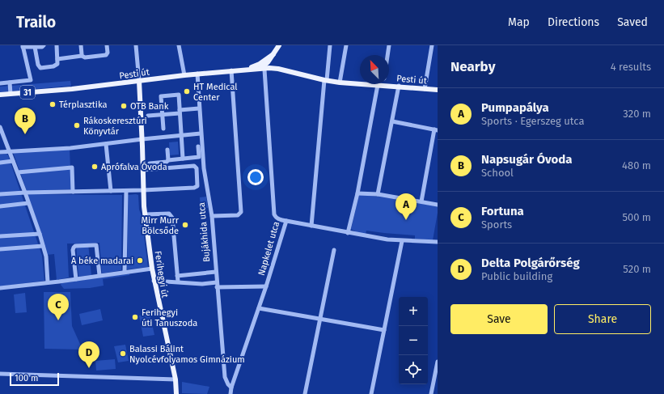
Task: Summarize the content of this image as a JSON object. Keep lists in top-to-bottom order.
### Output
{
  "streets": {
    "main road": ["Pesti út", "31", "Ferihegyi út"],
    "street": ["Bujákhida utca", "Napkelet utca"]
  },
  "crossings": [
    ["Pesti út", "Bujákhida utca"],
    ["Pesti út", "Napkelet utca"],
    ["Pesti út", "Ferihegyi út"],
    ["Bujákhida utca", "Napkelet utca"],
    ["Bujákhida utca", "Ferihegyi út"]
  ],
  "places": [
    "HT Medical Center",
    "Térplasztika",
    "OTB Bank",
    "Rákoskeresztúri Könyvtár",
    "Aprófalva Óvoda",
    "Mirr Murr Bölcsőde",
    "A béke madarai",
    "Ferihegyi úti Tanuszoda",
    "Balassi Bálint Nyolcévfolyamos Gimnázium"
  ],
  "scale_bar": "100 m",
  "north": "top left",
  "page": {
    "header": "Trailo",
    "nav": ["Map", "Directions", "Saved"],
    "heading": ["Nearby", "4 results"],
    "list": [
      {
        "mark": "A",
        "name": "Pumpapálya",
        "note": "Sports · Egerszeg utca",
        "value": "320 m"
      },
      {
        "mark": "B",
        "name": "Napsugár Óvoda",
        "note": "School",
        "value": "480 m"
      },
      {
        "mark": "C",
        "name": "Fortuna",
        "note": "Sports",
        "value": "500 m"
      },
      {
        "mark": "D",
        "name": "Delta Polgárőrség",
        "note": "Public building",
        "value": "520 m"
      }
    ],
    "pins": [
      "B",
      "A",
      "C",
      "D"
    ],
    "buttons": ["Save", "Share"],
    "map_buttons": ["+", "−"],
    "scale": "100 m"
  }
}
